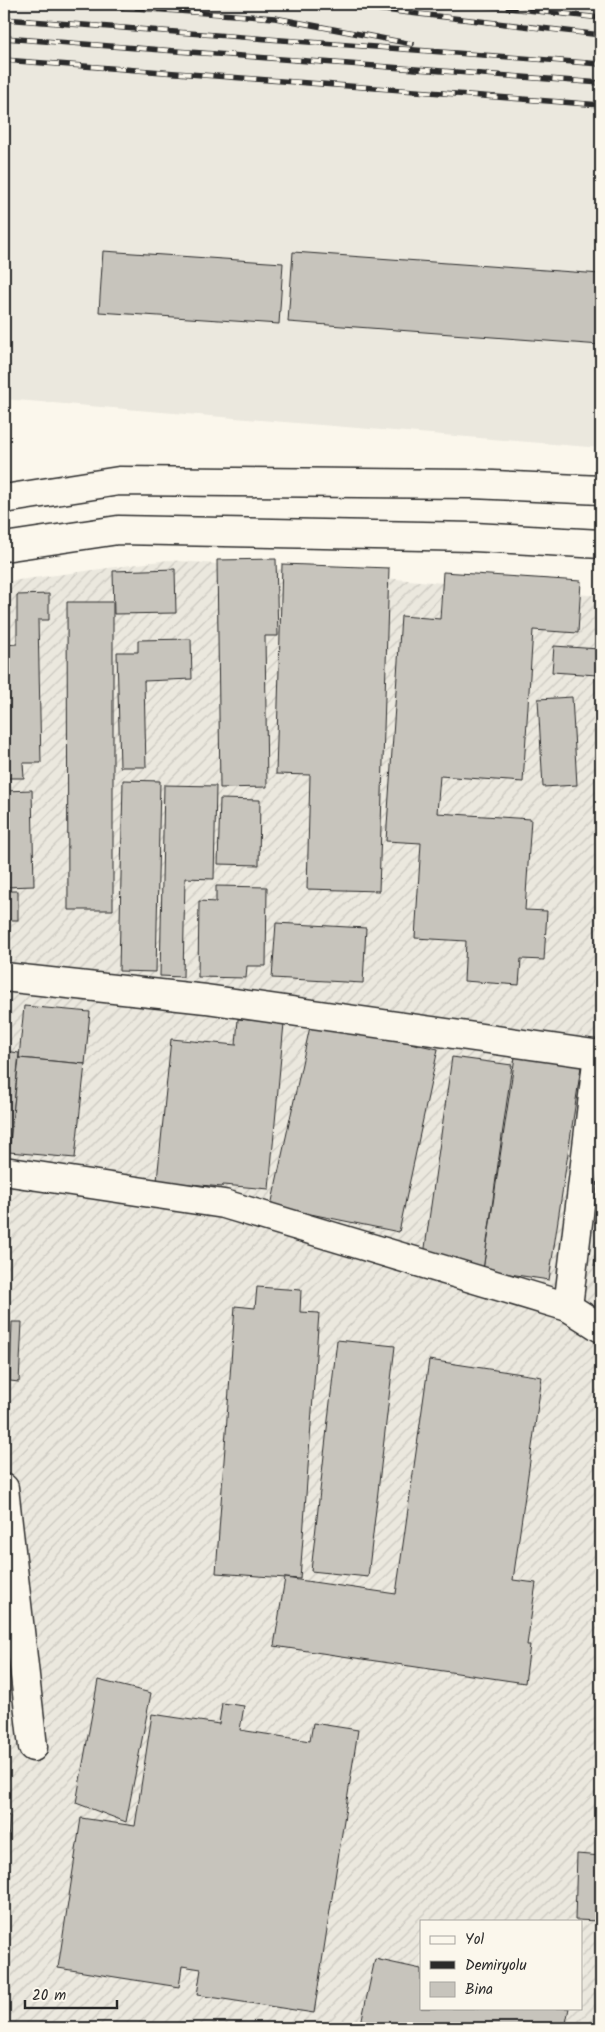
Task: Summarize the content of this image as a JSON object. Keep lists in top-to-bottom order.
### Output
{
  "legend": ["Yol", "Demiryolu", "Bina"],
  "scale_bar": "20 m"
}
